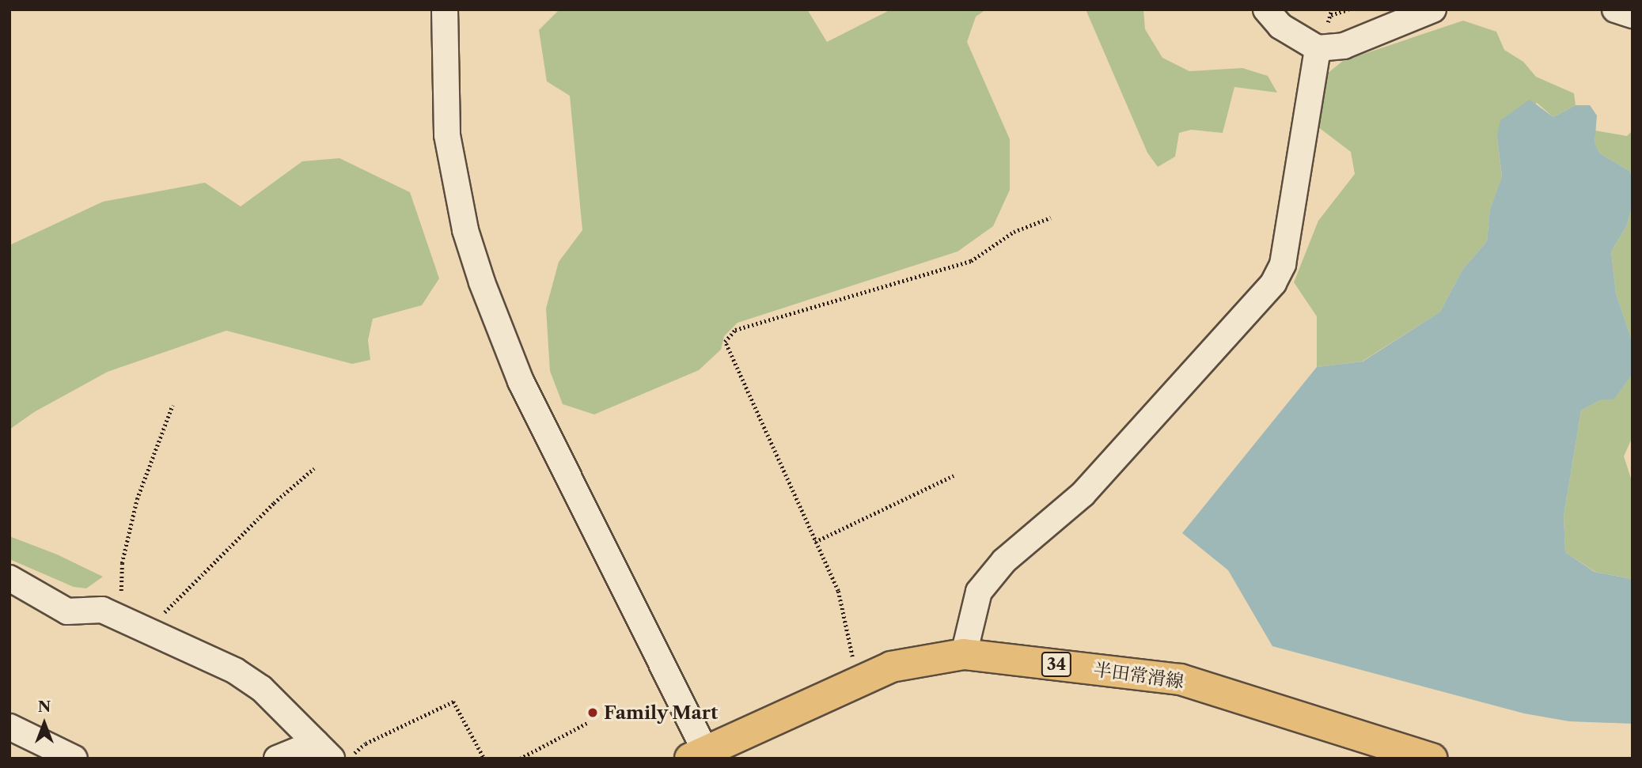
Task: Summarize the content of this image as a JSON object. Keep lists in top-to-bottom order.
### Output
{
  "streets": {
    "main road": ["34", "半田常滑線"]
  },
  "places": ["Family Mart"],
  "north": "top"
}
